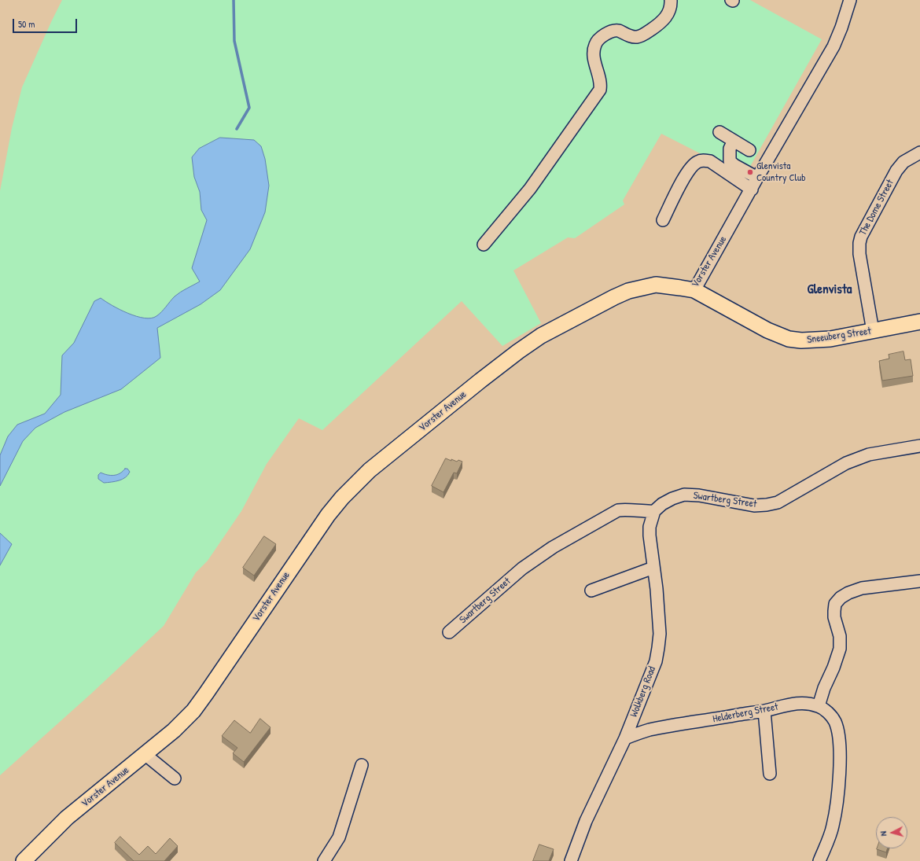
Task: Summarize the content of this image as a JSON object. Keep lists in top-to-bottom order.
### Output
{
  "streets": {
    "main road": ["Vorster Avenue", "Sneeuberg Street"],
    "street": [
      "The Dome Street",
      "Swartberg Street",
      "Wolkberg Road",
      "Helderberg Street"
    ]
  },
  "crossings": [
    ["The Dome Street", "Sneeuberg Street"],
    ["Vorster Avenue", "Sneeuberg Street"],
    ["Swartberg Street", "Wolkberg Road"],
    ["Wolkberg Road", "Helderberg Street"]
  ],
  "districts": ["Glenvista"],
  "places": ["Glenvista Country Club"],
  "scale_bar": "50 m",
  "north": "left"
}
